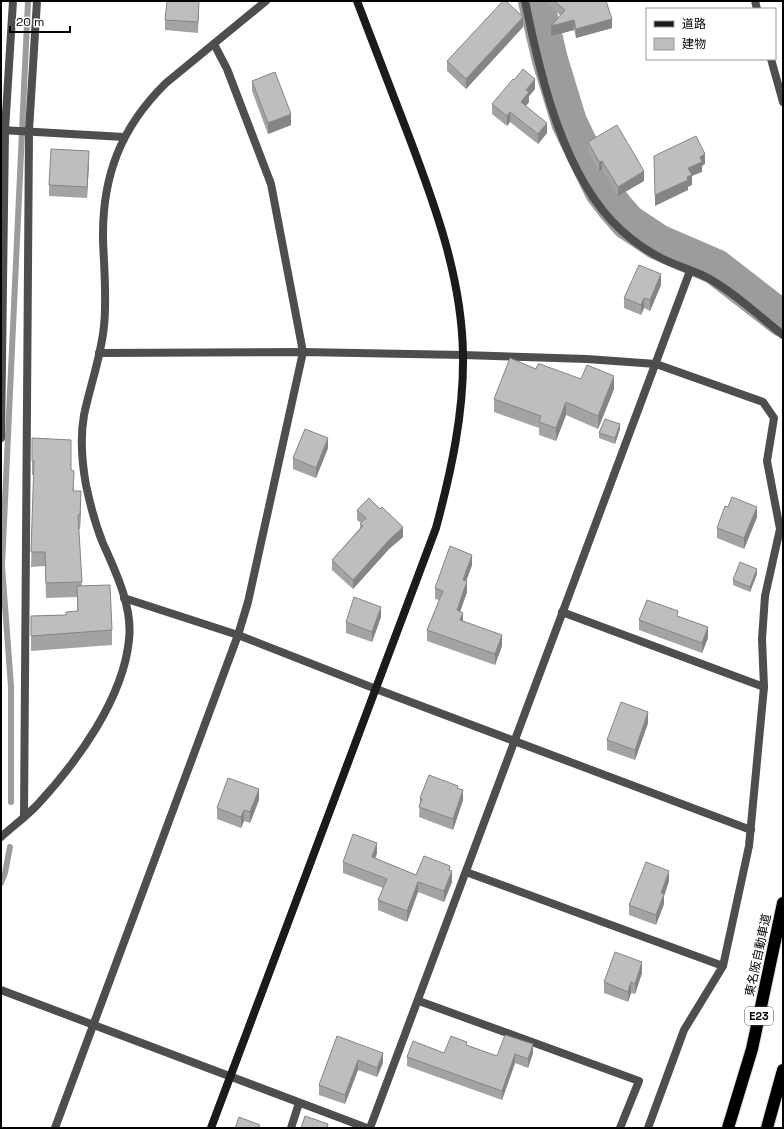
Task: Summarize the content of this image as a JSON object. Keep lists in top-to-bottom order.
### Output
{
  "streets": {
    "highway": ["東名阪自動車道", "E23"]
  },
  "legend": ["道路", "建物"],
  "scale_bar": "20 m"
}
